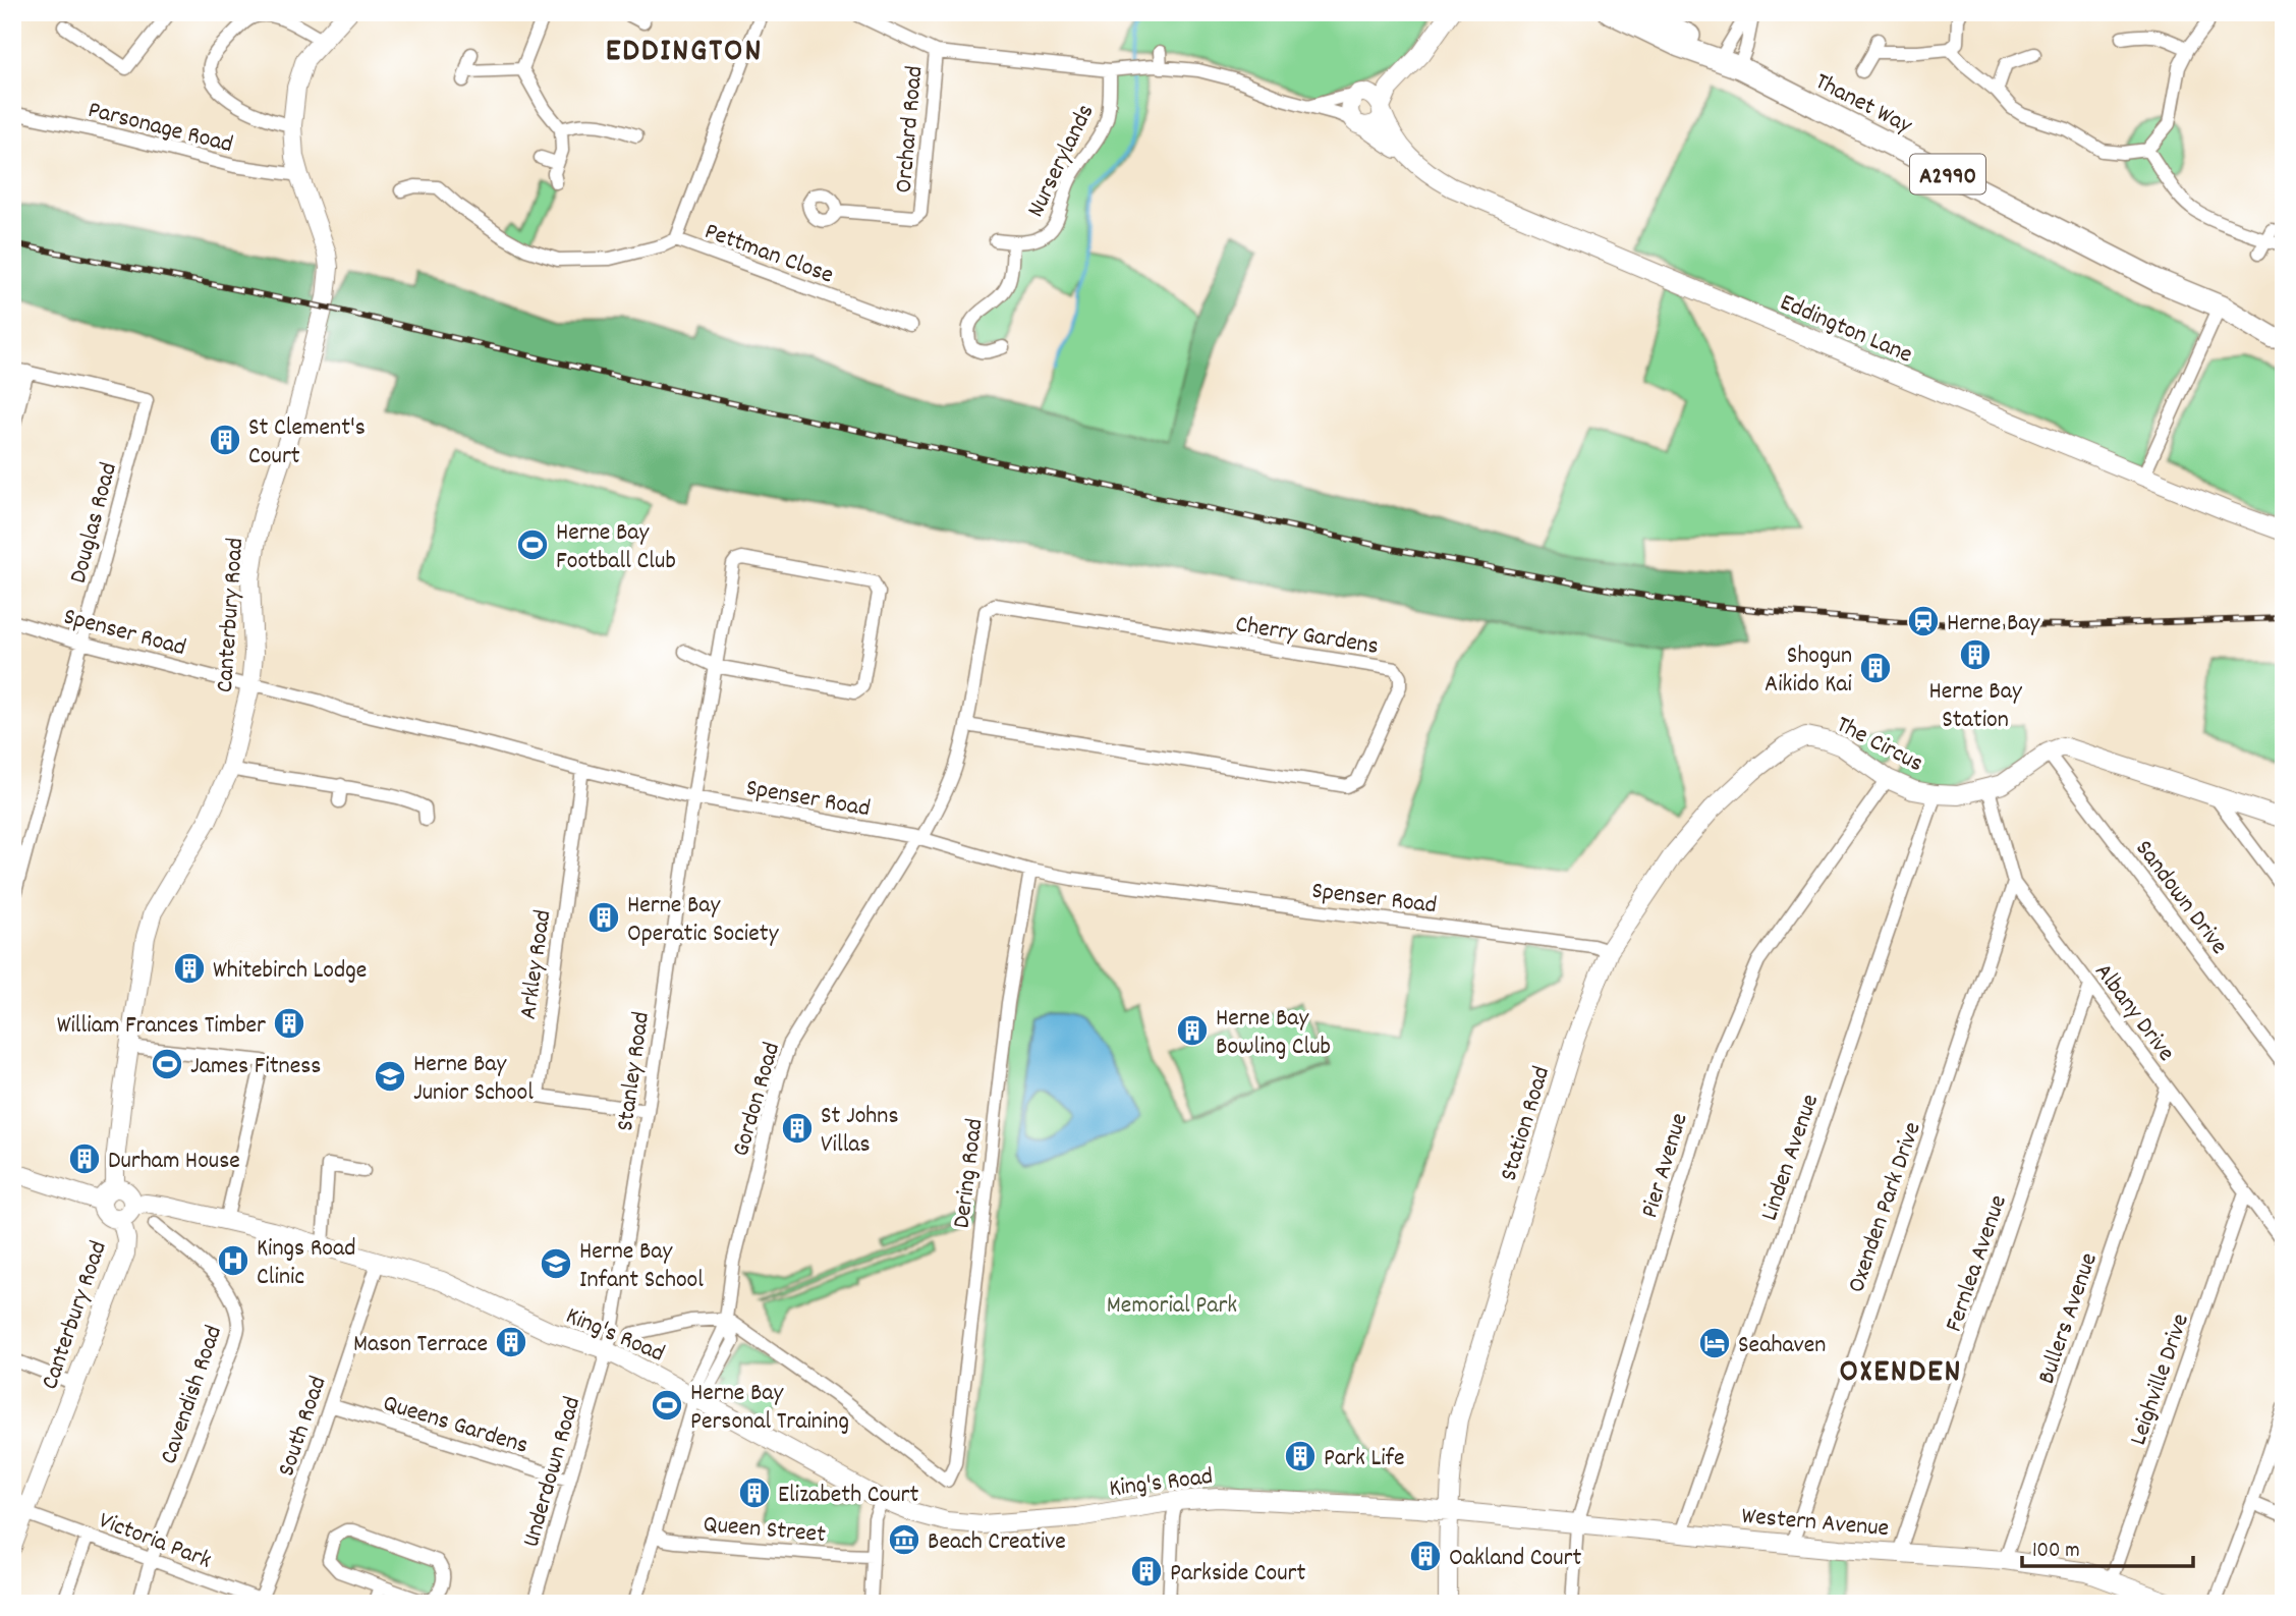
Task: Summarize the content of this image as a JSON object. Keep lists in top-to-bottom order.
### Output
{
  "streets": {
    "main road": ["Thanet Way", "A2990"],
    "street": [
      "Parsonage Road",
      "Orchard Road",
      "Nurserylands",
      "Pettman Close",
      "Eddington Lane",
      "Douglas Road",
      "Canterbury Road",
      "Spenser Road",
      "Cherry Gardens",
      "The Circus",
      "Sandown Drive",
      "Arkley Road",
      "Albany Drive",
      "Stanley Road",
      "Gordon Road",
      "Station Road",
      "Linden Avenue",
      "Pier Avenue",
      "Dering Road",
      "Oxenden Park Drive",
      "Fernlea Avenue",
      "Bullers Avenue",
      "King's Road",
      "Leighville Drive",
      "Cavendish Road",
      "Queens Gardens",
      "South Road",
      "Underdown Road",
      "Western Avenue",
      "Queen Street",
      "Victoria Park"
    ]
  },
  "crossings": [
    ["Parsonage Road", "Canterbury Road"],
    ["Orchard Road", "Eddington Lane"],
    ["Nurserylands", "Eddington Lane"],
    ["Douglas Road", "Spenser Road"],
    ["Canterbury Road", "Spenser Road"],
    ["Canterbury Road", "King's Road"],
    ["Canterbury Road", "Victoria Park"],
    ["Spenser Road", "Cherry Gardens"],
    ["Spenser Road", "Arkley Road"],
    ["Spenser Road", "Stanley Road"],
    ["Spenser Road", "Gordon Road"],
    ["Spenser Road", "Station Road"],
    ["Spenser Road", "Dering Road"],
    ["Cherry Gardens", "Gordon Road"],
    ["The Circus", "Sandown Drive"],
    ["The Circus", "Albany Drive"],
    ["The Circus", "Station Road"],
    ["The Circus", "Linden Avenue"],
    ["The Circus", "Pier Avenue"],
    ["Arkley Road", "Stanley Road"],
    ["Albany Drive", "Oxenden Park Drive"],
    ["Albany Drive", "Fernlea Avenue"],
    ["Albany Drive", "Bullers Avenue"],
    ["Albany Drive", "Leighville Drive"],
    ["Stanley Road", "King's Road"],
    ["Stanley Road", "Underdown Road"],
    ["Gordon Road", "Dering Road"],
    ["Gordon Road", "King's Road"],
    ["Station Road", "King's Road"],
    ["Station Road", "Western Avenue"],
    ["Linden Avenue", "Western Avenue"],
    ["Pier Avenue", "Western Avenue"],
    ["Oxenden Park Drive", "Western Avenue"],
    ["Fernlea Avenue", "Western Avenue"],
    ["Bullers Avenue", "Western Avenue"],
    ["King's Road", "South Road"],
    ["King's Road", "Underdown Road"],
    ["King's Road", "Western Avenue"],
    ["Leighville Drive", "Western Avenue"],
    ["Cavendish Road", "Victoria Park"],
    ["Queens Gardens", "South Road"],
    ["Queens Gardens", "Underdown Road"],
    ["South Road", "Victoria Park"]
  ],
  "districts": ["EDDINGTON", "OXENDEN"],
  "parks": ["Memorial Park"],
  "places": {
    "building": [
      "St Clement's Court",
      "Herne Bay Station",
      "Shogun Aikido Kai",
      "Herne Bay Operatic Society",
      "Whitebirch Lodge",
      "William Frances Timber",
      "Herne Bay Bowling Club",
      "St Johns Villas",
      "Durham House",
      "Mason Terrace",
      "Park Life",
      "Elizabeth Court",
      "Oakland Court",
      "Parkside Court"
    ],
    "sports": ["Herne Bay Football Club", "James Fitness", "Herne Bay Personal Training"],
    "station": ["Herne Bay"],
    "school or university": ["Herne Bay Junior School", "Herne Bay Infant School"],
    "hospital": ["Kings Road Clinic"],
    "hotel": ["Seahaven"],
    "museum": ["Beach Creative"]
  },
  "scale_bar": "100 m"
}
